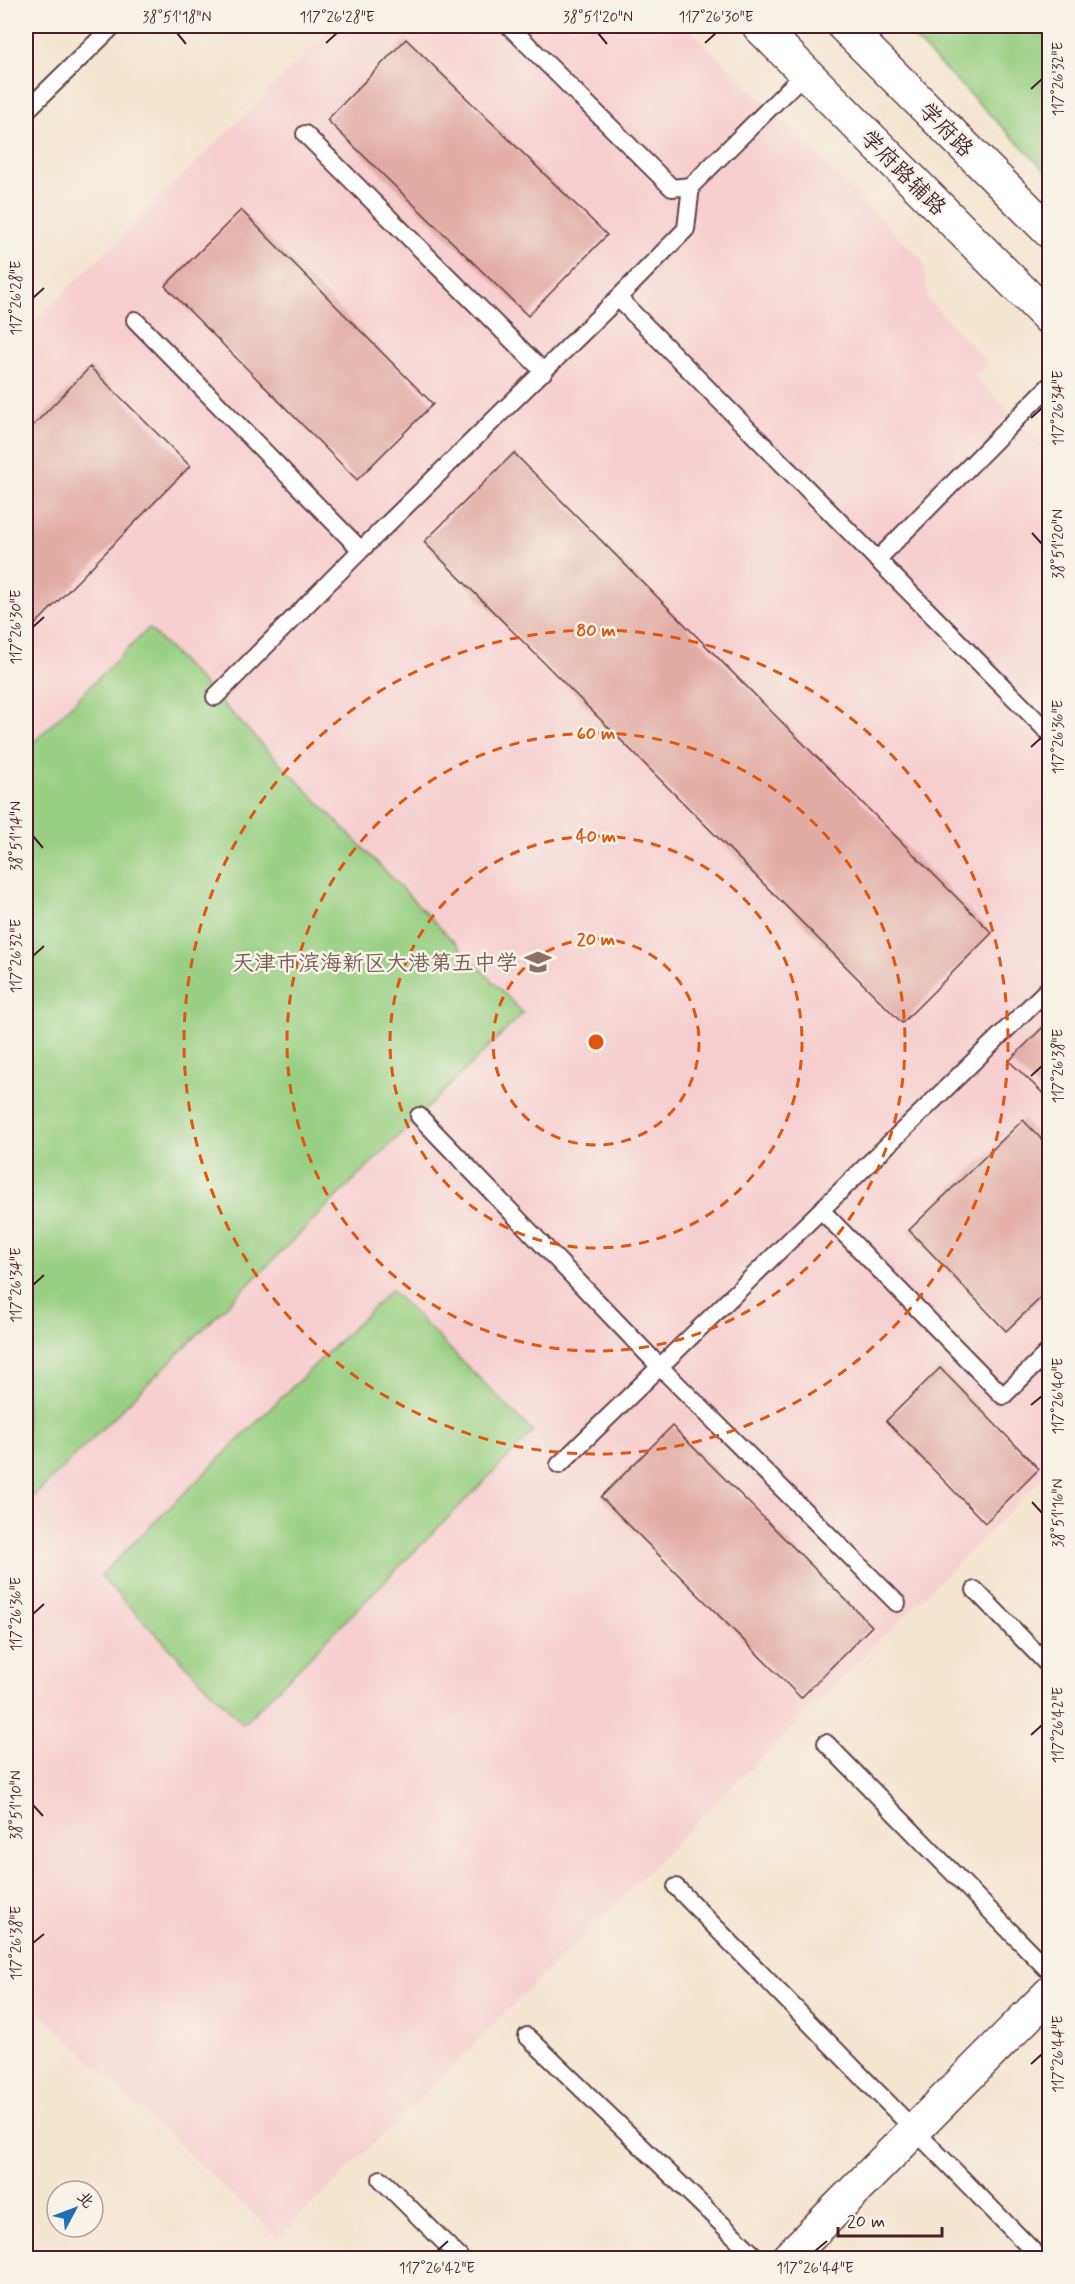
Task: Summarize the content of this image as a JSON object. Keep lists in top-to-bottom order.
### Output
{
  "streets": {
    "main road": ["学府路", "学府路辅路"]
  },
  "places": {
    "school or university": ["天津市滨海新区大港第五中学"]
  },
  "scale_bar": "20 m",
  "north": "top right",
  "coordinates": [
    "38°51'18\"N",
    "117°26'28\"E",
    "38°51'20\"N",
    "117°26'30\"E",
    "117°26'32\"E",
    "117°26'34\"E",
    "117°26'36\"E",
    "38°51'14\"N",
    "117°26'38\"E",
    "117°26'40\"E",
    "38°51'16\"N",
    "117°26'42\"E",
    "38°51'10\"N",
    "117°26'44\"E"
  ],
  "rings": [
    "80 m",
    "60 m",
    "40 m",
    "20 m"
  ]
}
